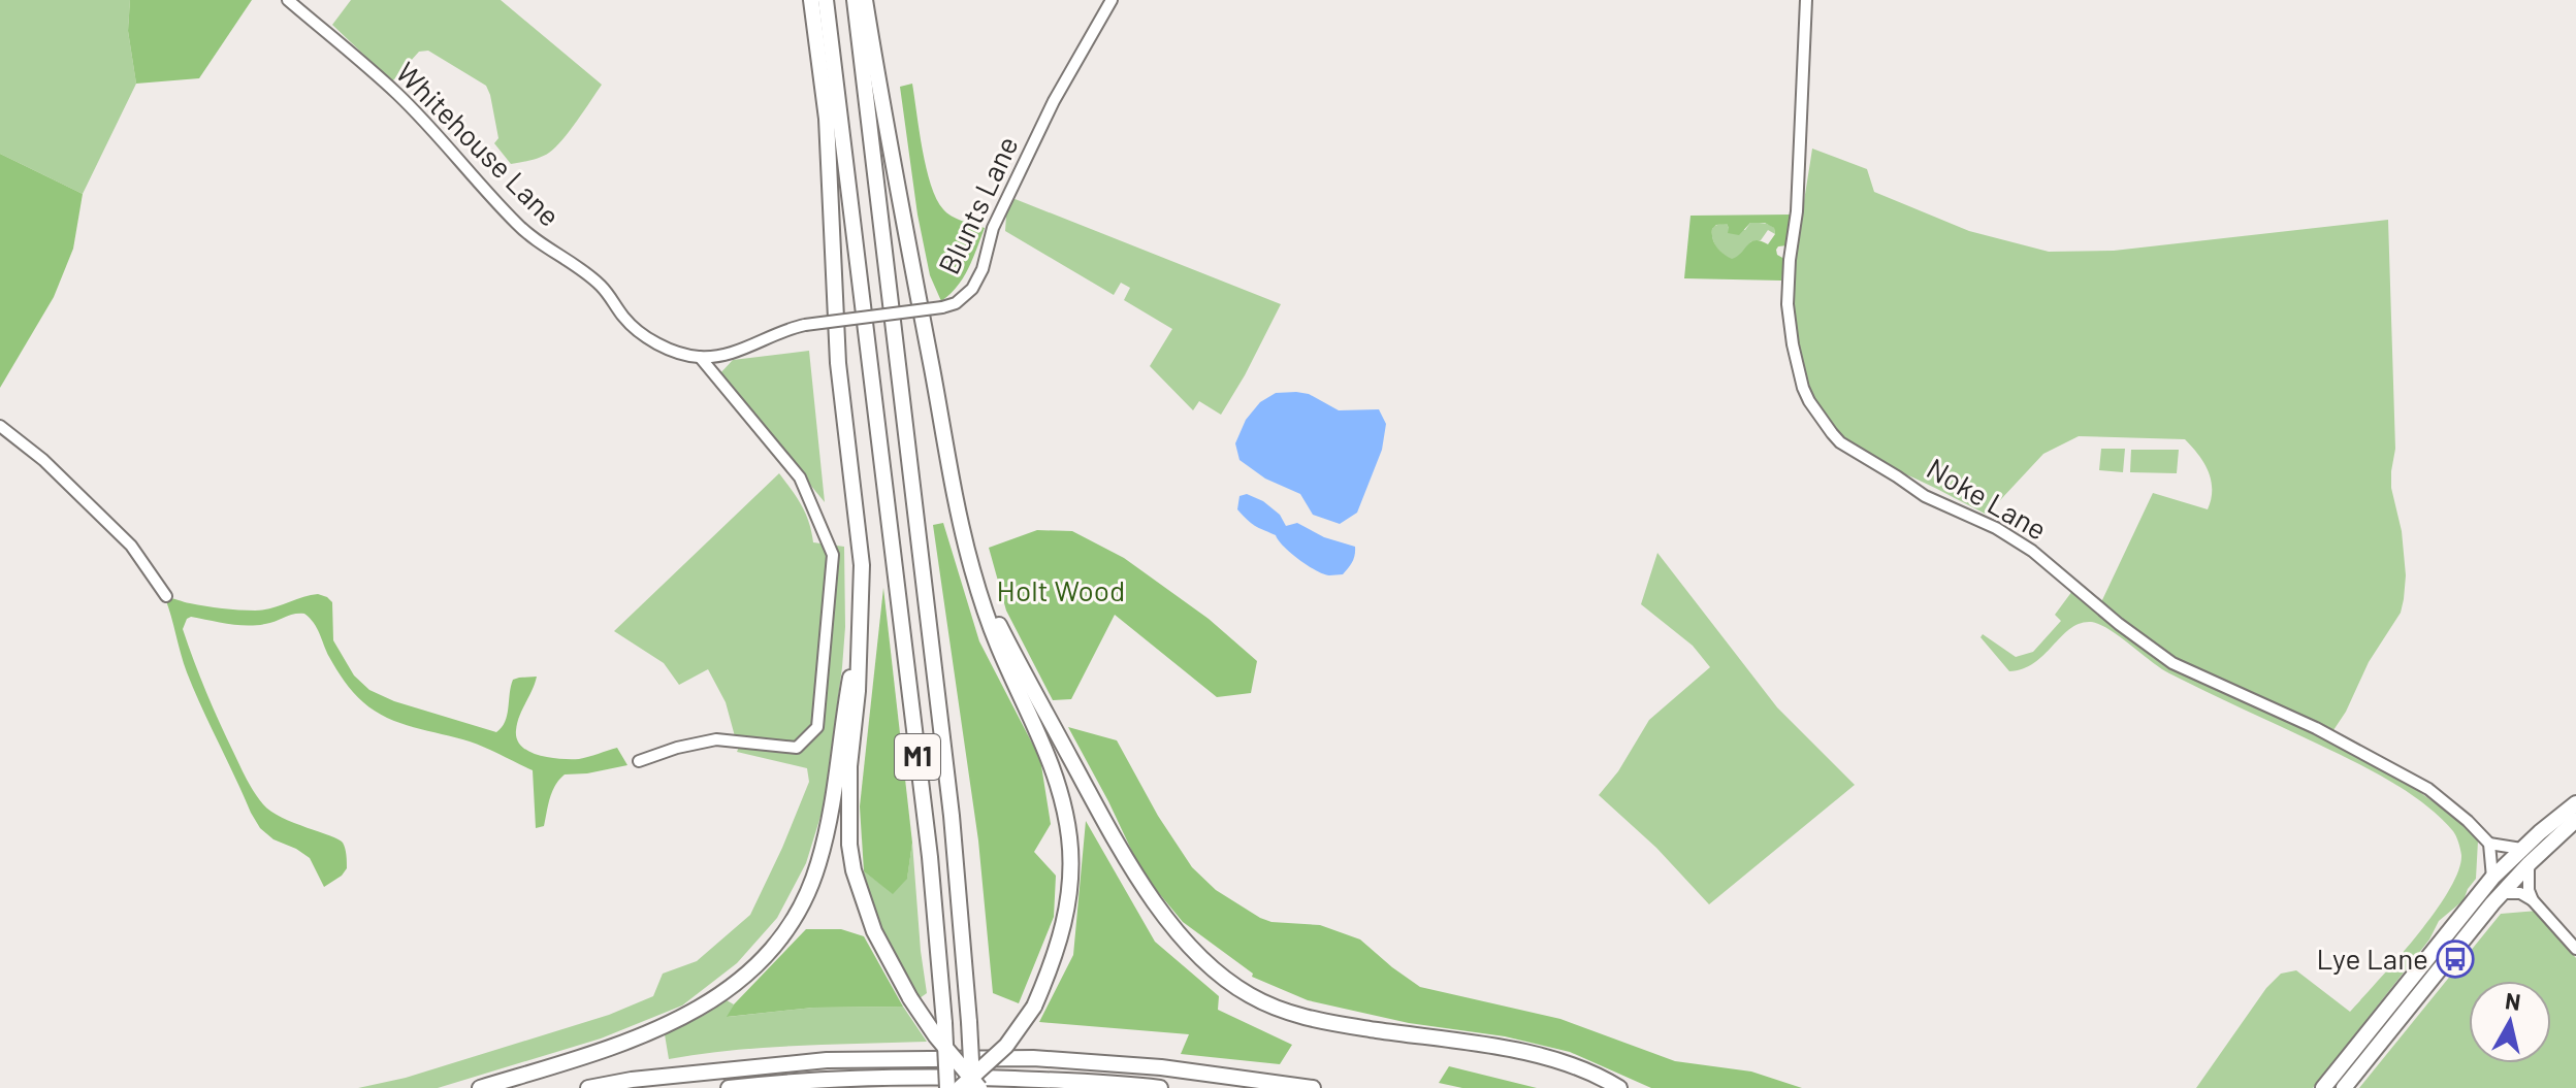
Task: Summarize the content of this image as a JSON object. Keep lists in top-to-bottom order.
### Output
{
  "streets": {
    "highway": ["M1"],
    "street": ["Whitehouse Lane", "Blunts Lane", "Noke Lane"]
  },
  "crossings": [
    ["Whitehouse Lane", "Blunts Lane"]
  ],
  "parks": ["Holt Wood"],
  "places": {
    "bus stop": ["Lye Lane"]
  },
  "north": "top"
}
